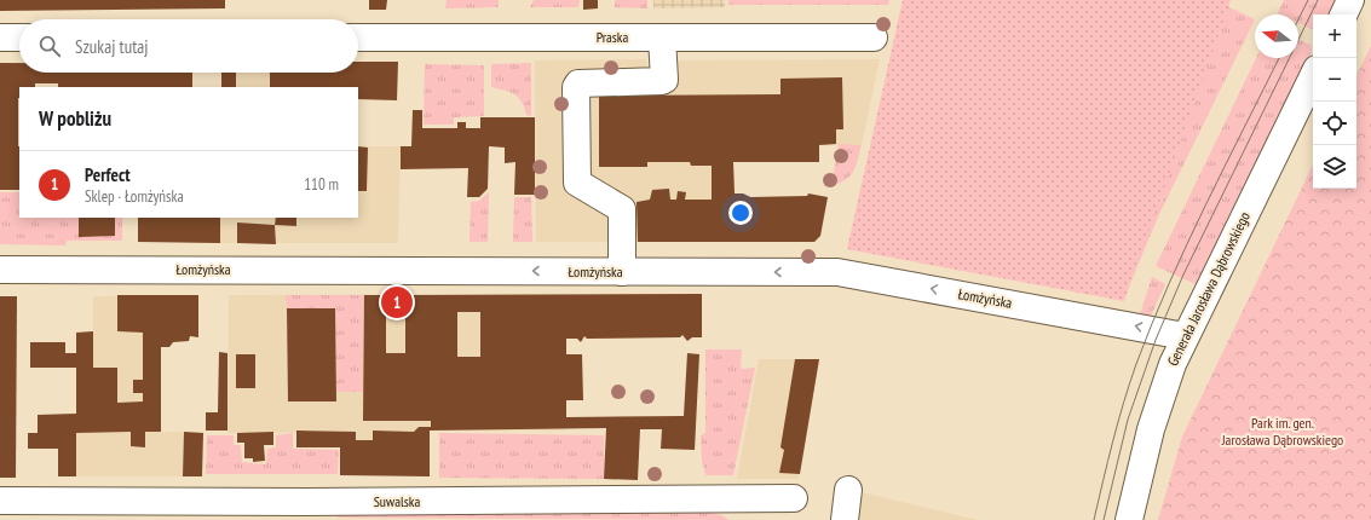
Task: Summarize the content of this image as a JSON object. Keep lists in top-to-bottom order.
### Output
{
  "streets": {
    "street": [
      "Praska",
      "Łomżyńska",
      "Generała Jarosława Dąbrowskiego",
      "Suwalska"
    ]
  },
  "crossings": [
    ["Łomżyńska", "Generała Jarosława Dąbrowskiego"]
  ],
  "one_way": ["Łomżyńska"],
  "parks": ["Park im. gen. Jarosława Dąbrowskiego"],
  "north": "left",
  "page": {
    "map_buttons": ["+", "−"],
    "search": "Szukaj tutaj",
    "heading": "W pobliżu",
    "list": [
      {
        "mark": "1",
        "name": "Perfect",
        "note": "Sklep · Łomżyńska",
        "value": "110 m"
      }
    ],
    "pins": "1"
  }
}
